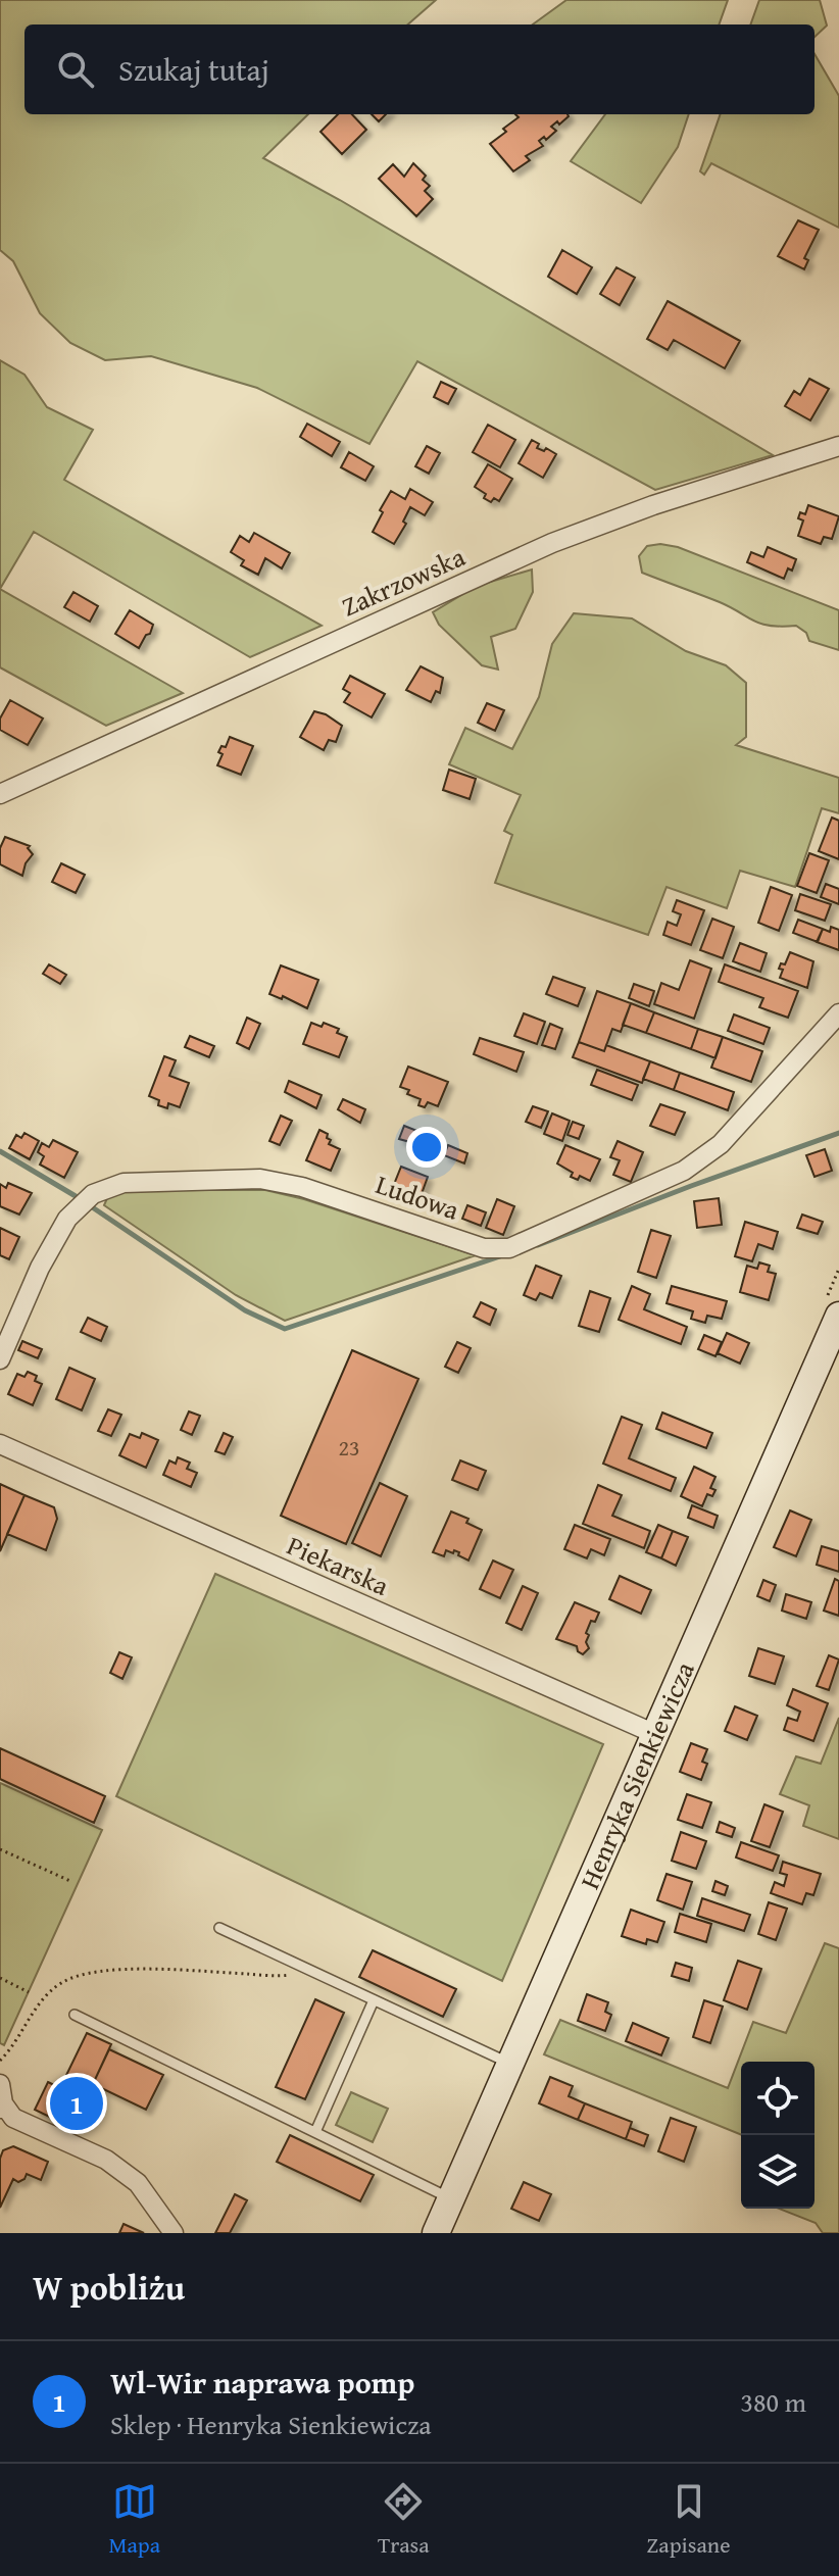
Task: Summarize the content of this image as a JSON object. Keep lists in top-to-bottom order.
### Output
{
  "streets": {
    "main road": ["Henryka Sienkiewicza"],
    "street": ["Zakrzowska", "Ludowa", "Piekarska"]
  },
  "crossings": [
    ["Piekarska", "Henryka Sienkiewicza"]
  ],
  "house_numbers": ["23"],
  "page": {
    "search": "Szukaj tutaj",
    "pins": "1",
    "heading": "W pobliżu",
    "list": [
      {
        "mark": "1",
        "name": "Wl-Wir naprawa pomp",
        "note": "Sklep · Henryka Sienkiewicza",
        "value": "380 m"
      }
    ],
    "nav": ["Mapa", "Trasa", "Zapisane"]
  }
}
